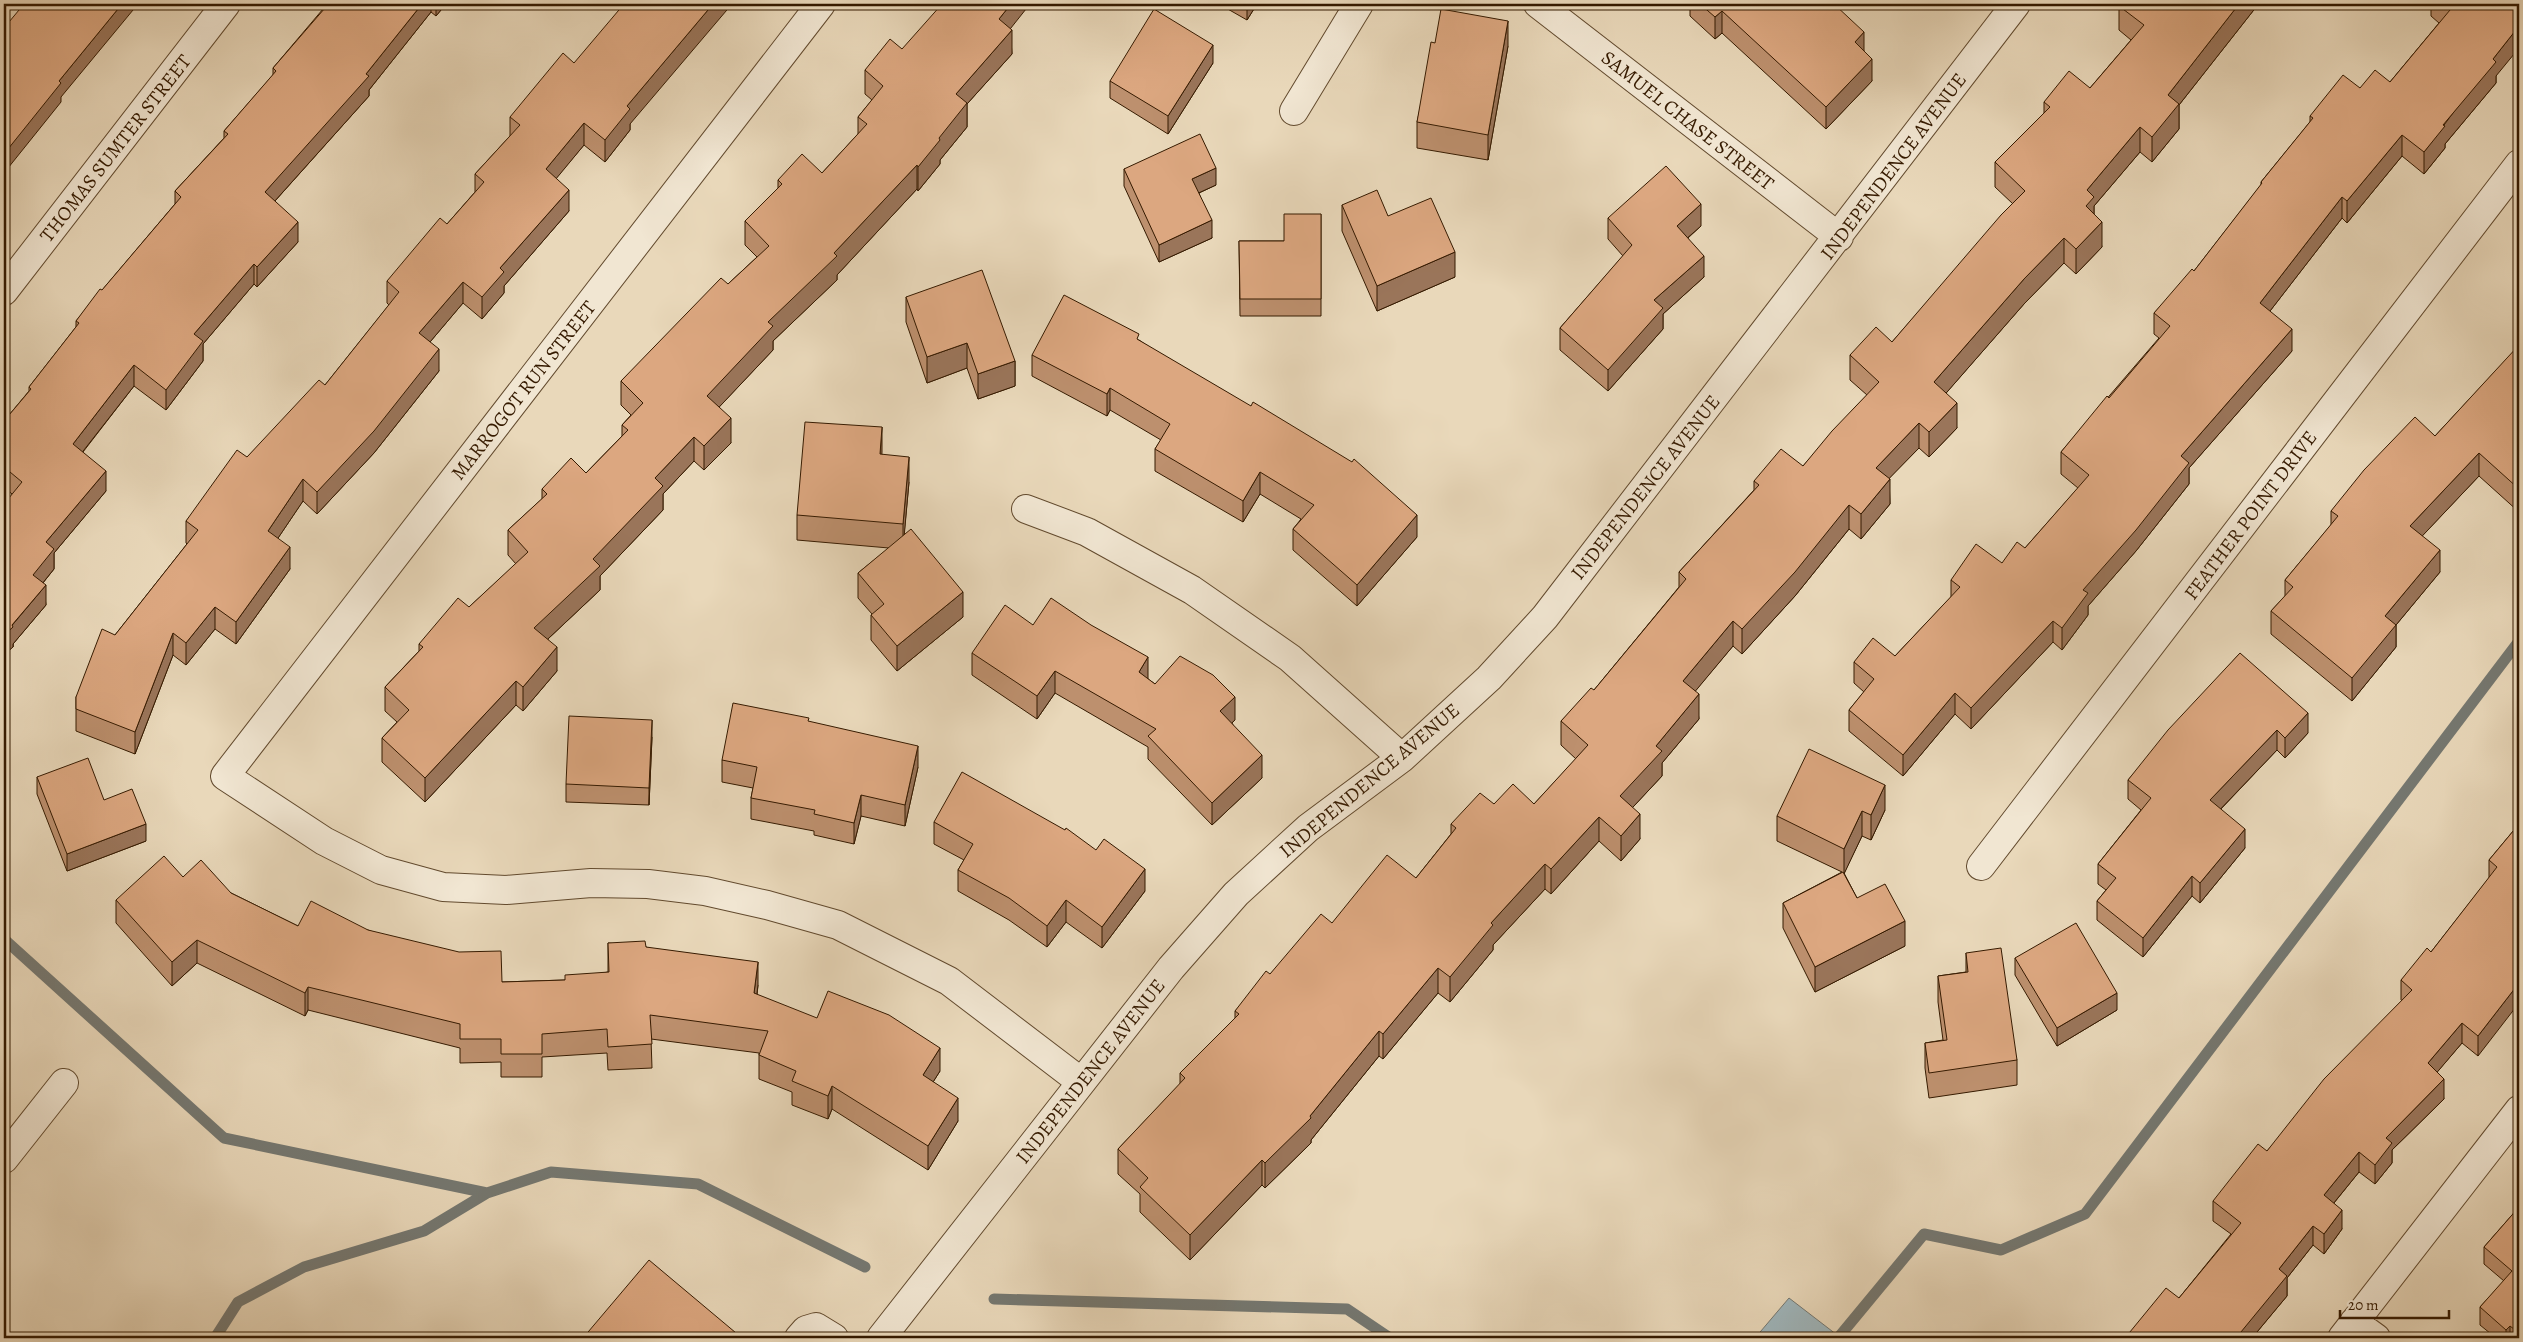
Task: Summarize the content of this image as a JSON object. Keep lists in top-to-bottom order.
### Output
{
  "streets": {
    "street": [
      "SAMUEL CHASE STREET",
      "THOMAS SUMTER STREET",
      "INDEPENDENCE AVENUE",
      "MARROGOT RUN STREET",
      "FEATHER POINT DRIVE"
    ]
  },
  "crossings": [
    ["SAMUEL CHASE STREET", "INDEPENDENCE AVENUE"],
    ["INDEPENDENCE AVENUE", "MARROGOT RUN STREET"]
  ],
  "scale_bar": "20 m"
}
